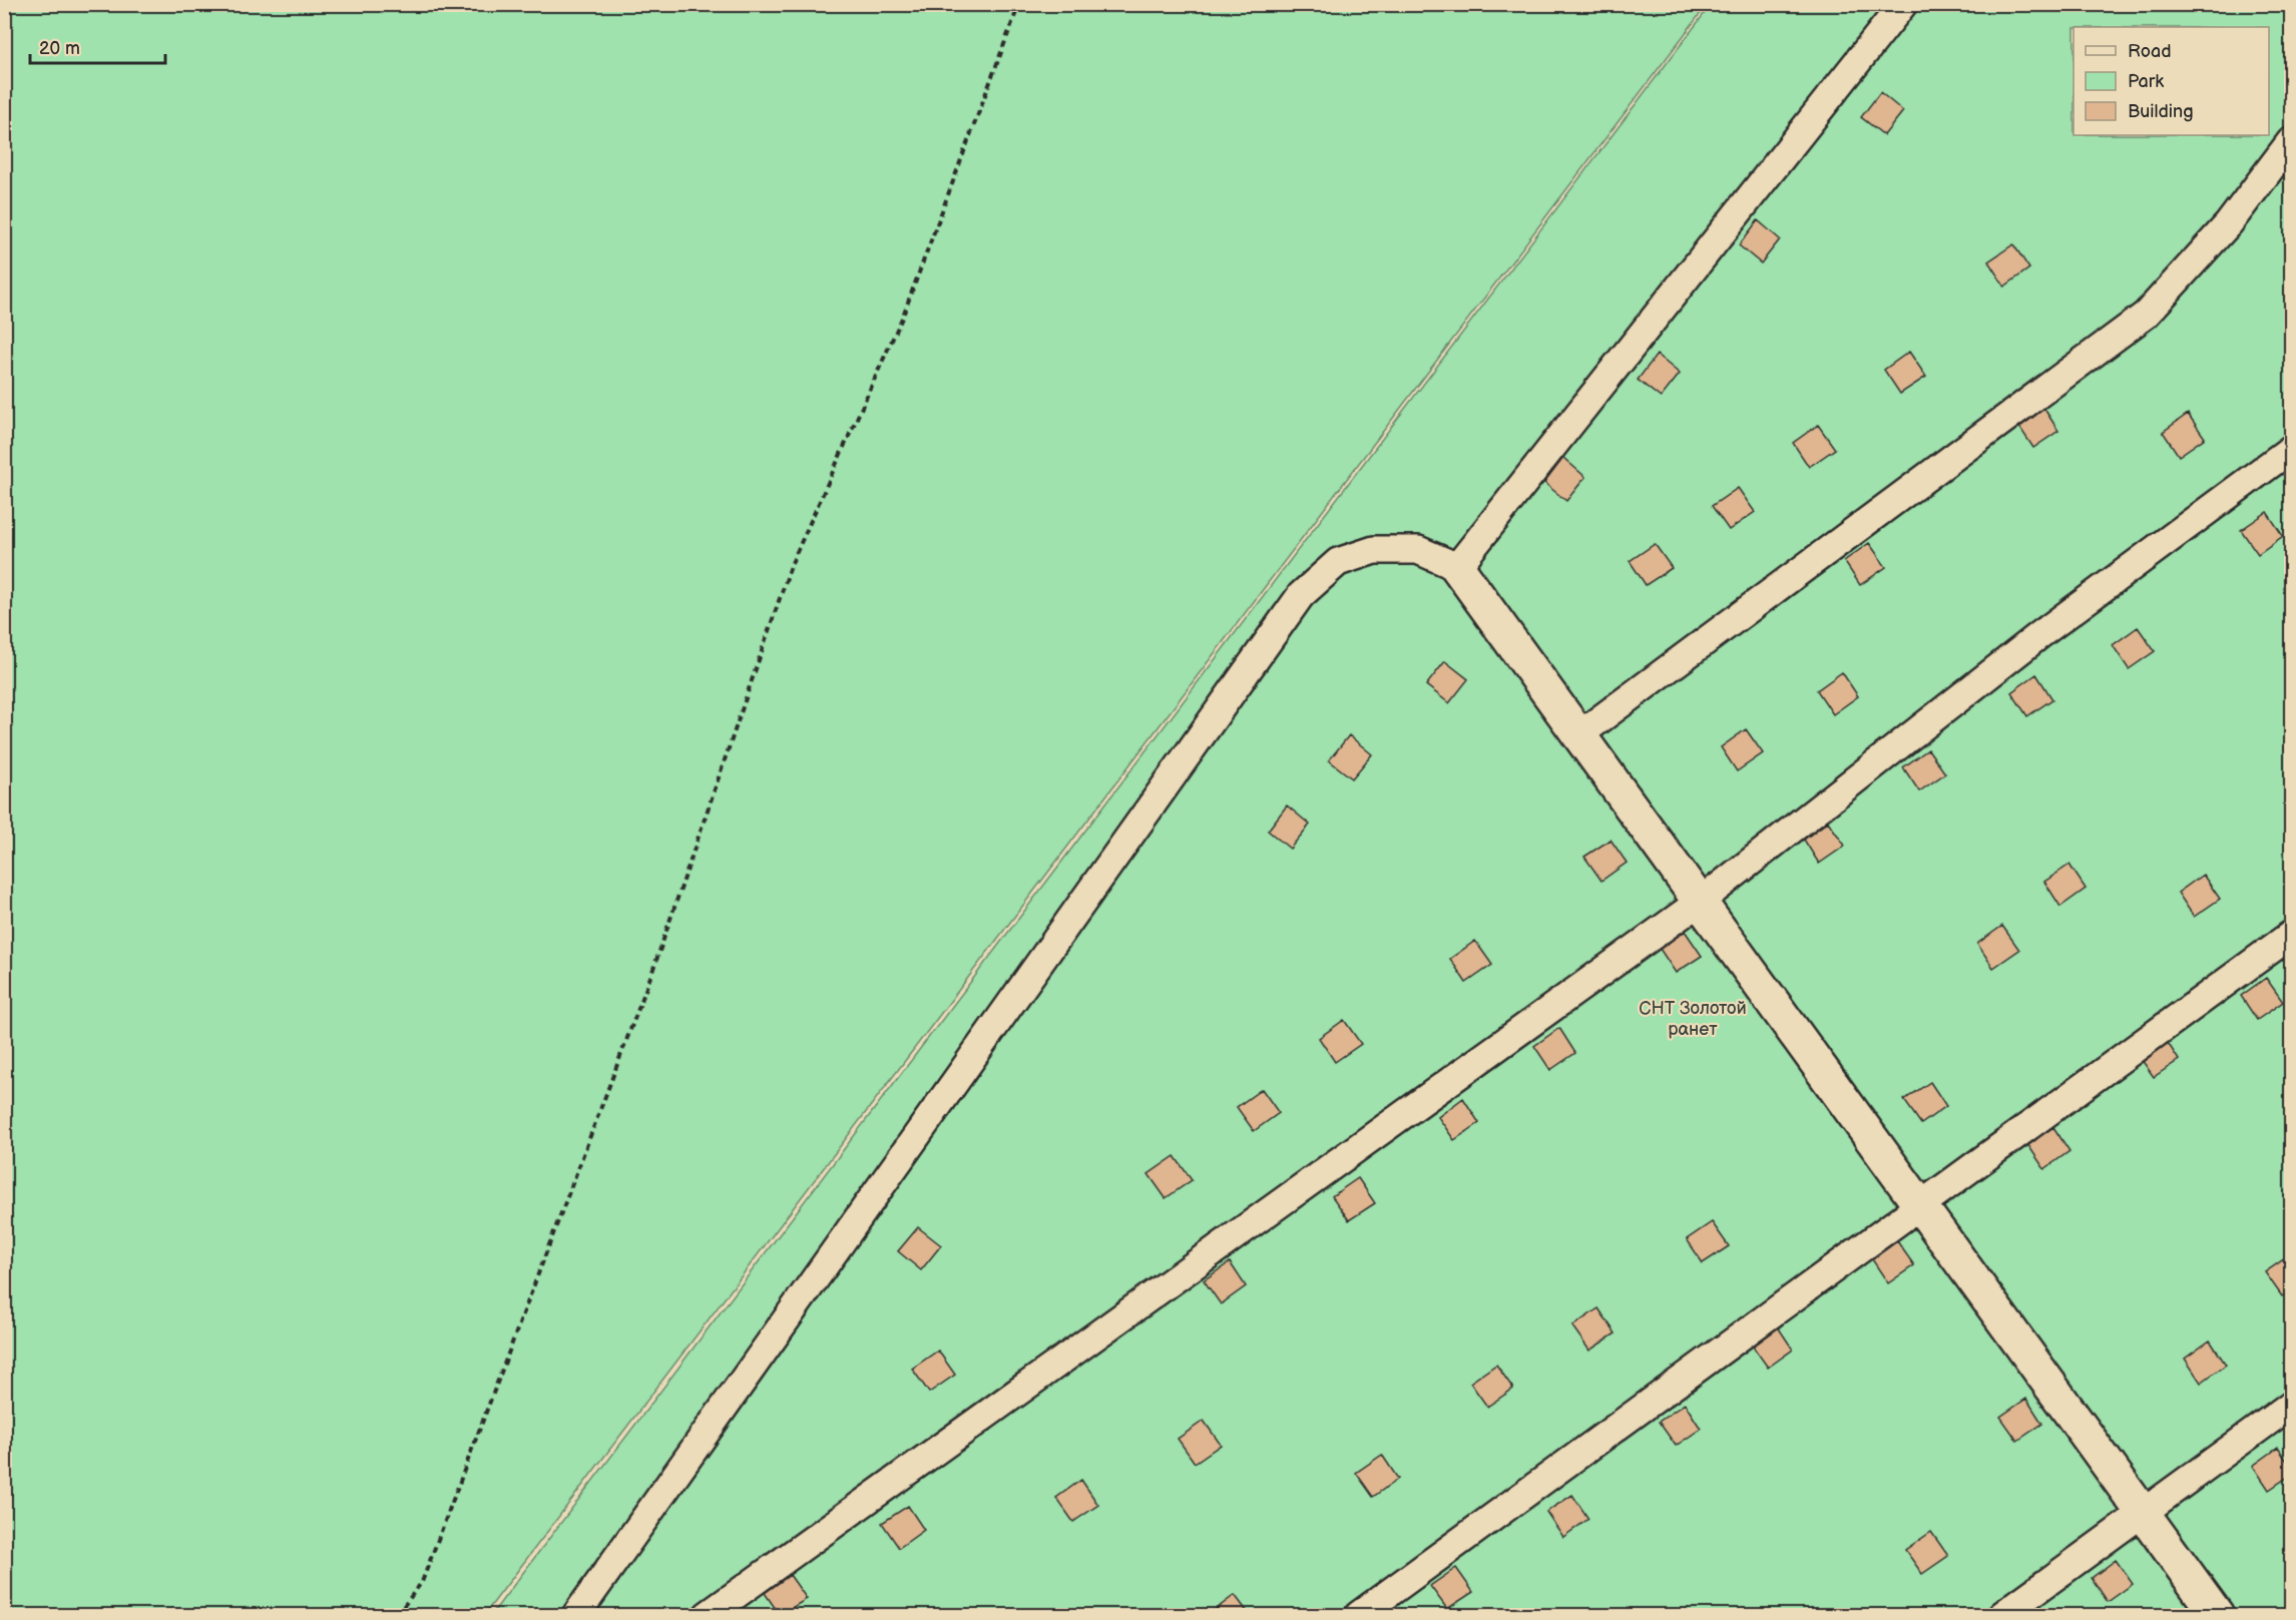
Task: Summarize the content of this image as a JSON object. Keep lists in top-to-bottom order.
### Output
{
  "parks": ["СНТ Золотой ранет"],
  "legend": ["Road", "Park", "Building"],
  "scale_bar": "20 m"
}
